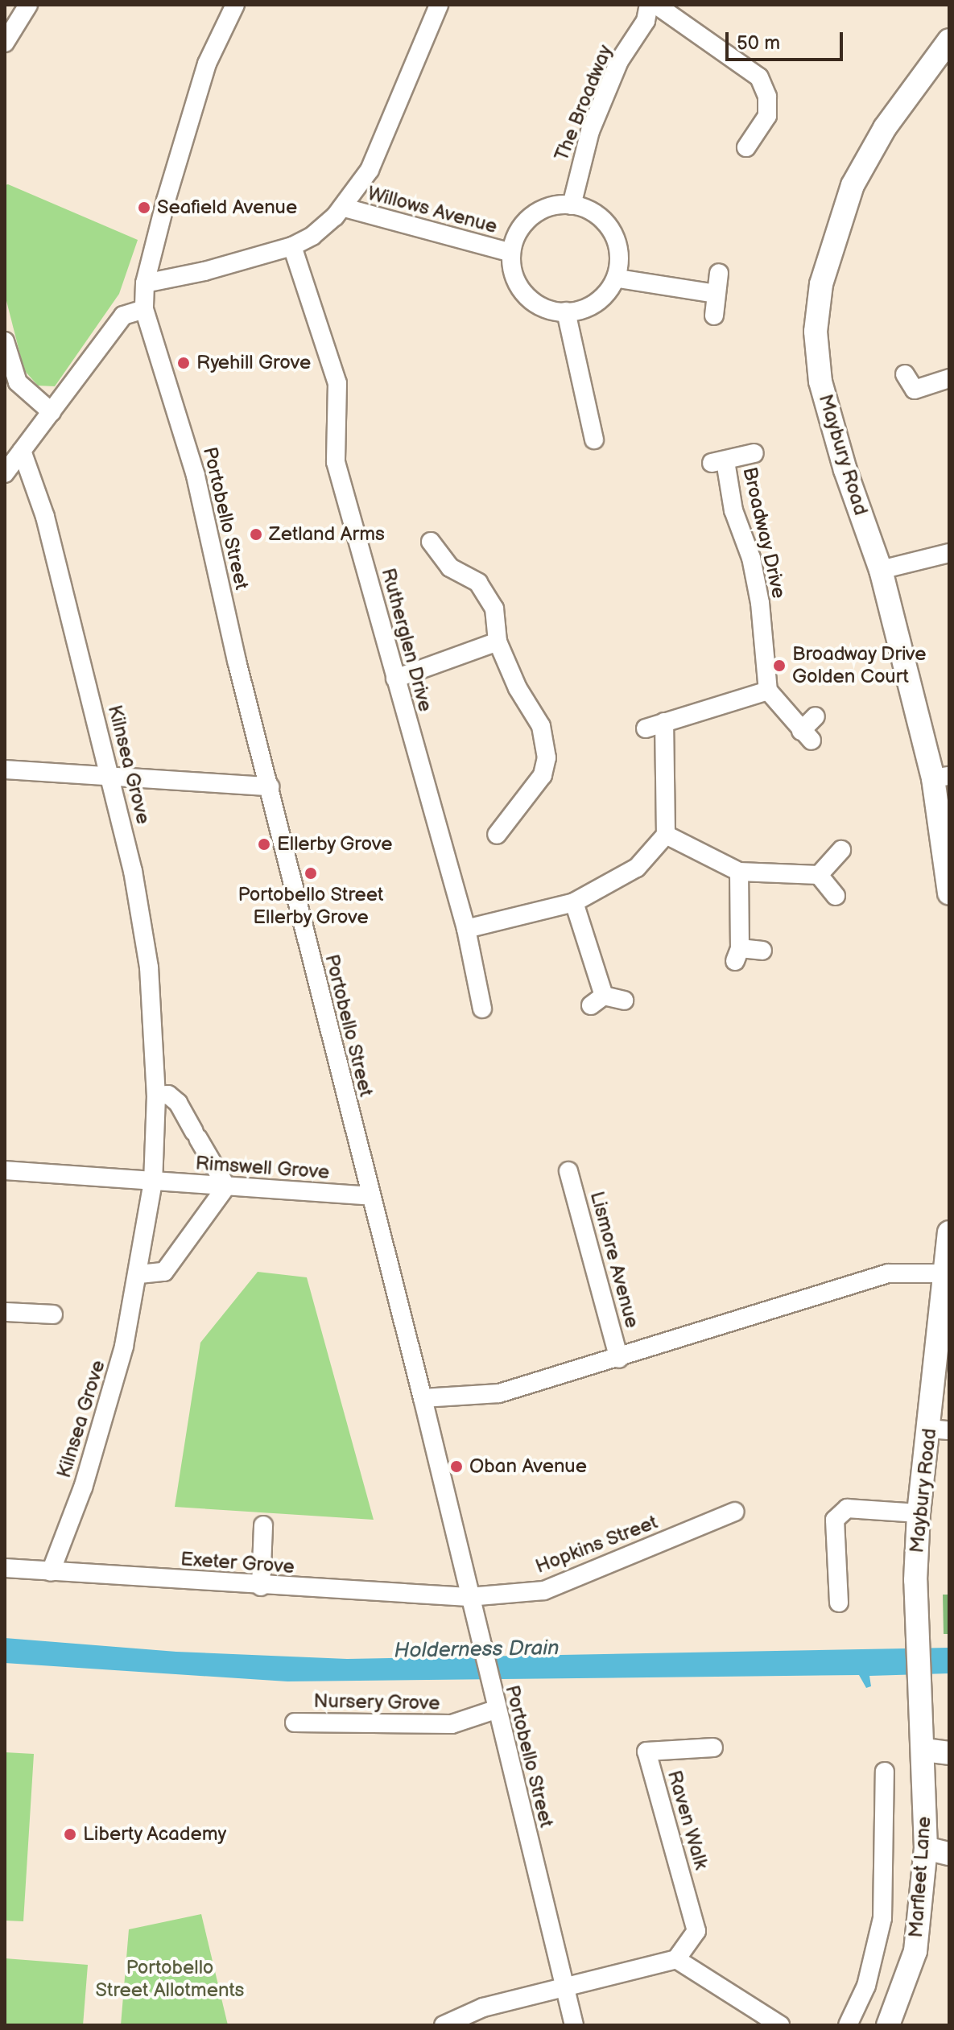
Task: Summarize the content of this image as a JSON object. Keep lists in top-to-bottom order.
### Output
{
  "streets": {
    "street": [
      "The Broadway",
      "Willows Avenue",
      "Maybury Road",
      "Portobello Street",
      "Broadway Drive",
      "Rutherglen Drive",
      "Kilnsea Grove",
      "Rimswell Grove",
      "Lismore Avenue",
      "Hopkins Street",
      "Exeter Grove",
      "Nursery Grove",
      "Raven Walk",
      "Marfleet Lane"
    ]
  },
  "crossings": [
    ["The Broadway", "Willows Avenue"],
    ["Maybury Road", "Marfleet Lane"],
    ["Portobello Street", "Rimswell Grove"],
    ["Portobello Street", "Hopkins Street"],
    ["Portobello Street", "Exeter Grove"],
    ["Portobello Street", "Nursery Grove"],
    ["Kilnsea Grove", "Rimswell Grove"],
    ["Kilnsea Grove", "Exeter Grove"],
    ["Hopkins Street", "Exeter Grove"]
  ],
  "water": ["Holderness Drain"],
  "parks": ["Portobello Street Allotments"],
  "places": [
    "Seafield Avenue",
    "Ryehill Grove",
    "Zetland Arms",
    "Broadway Drive Golden Court",
    "Ellerby Grove",
    "Portobello Street Ellerby Grove",
    "Oban Avenue",
    "Liberty Academy"
  ],
  "scale_bar": "50 m"
}
